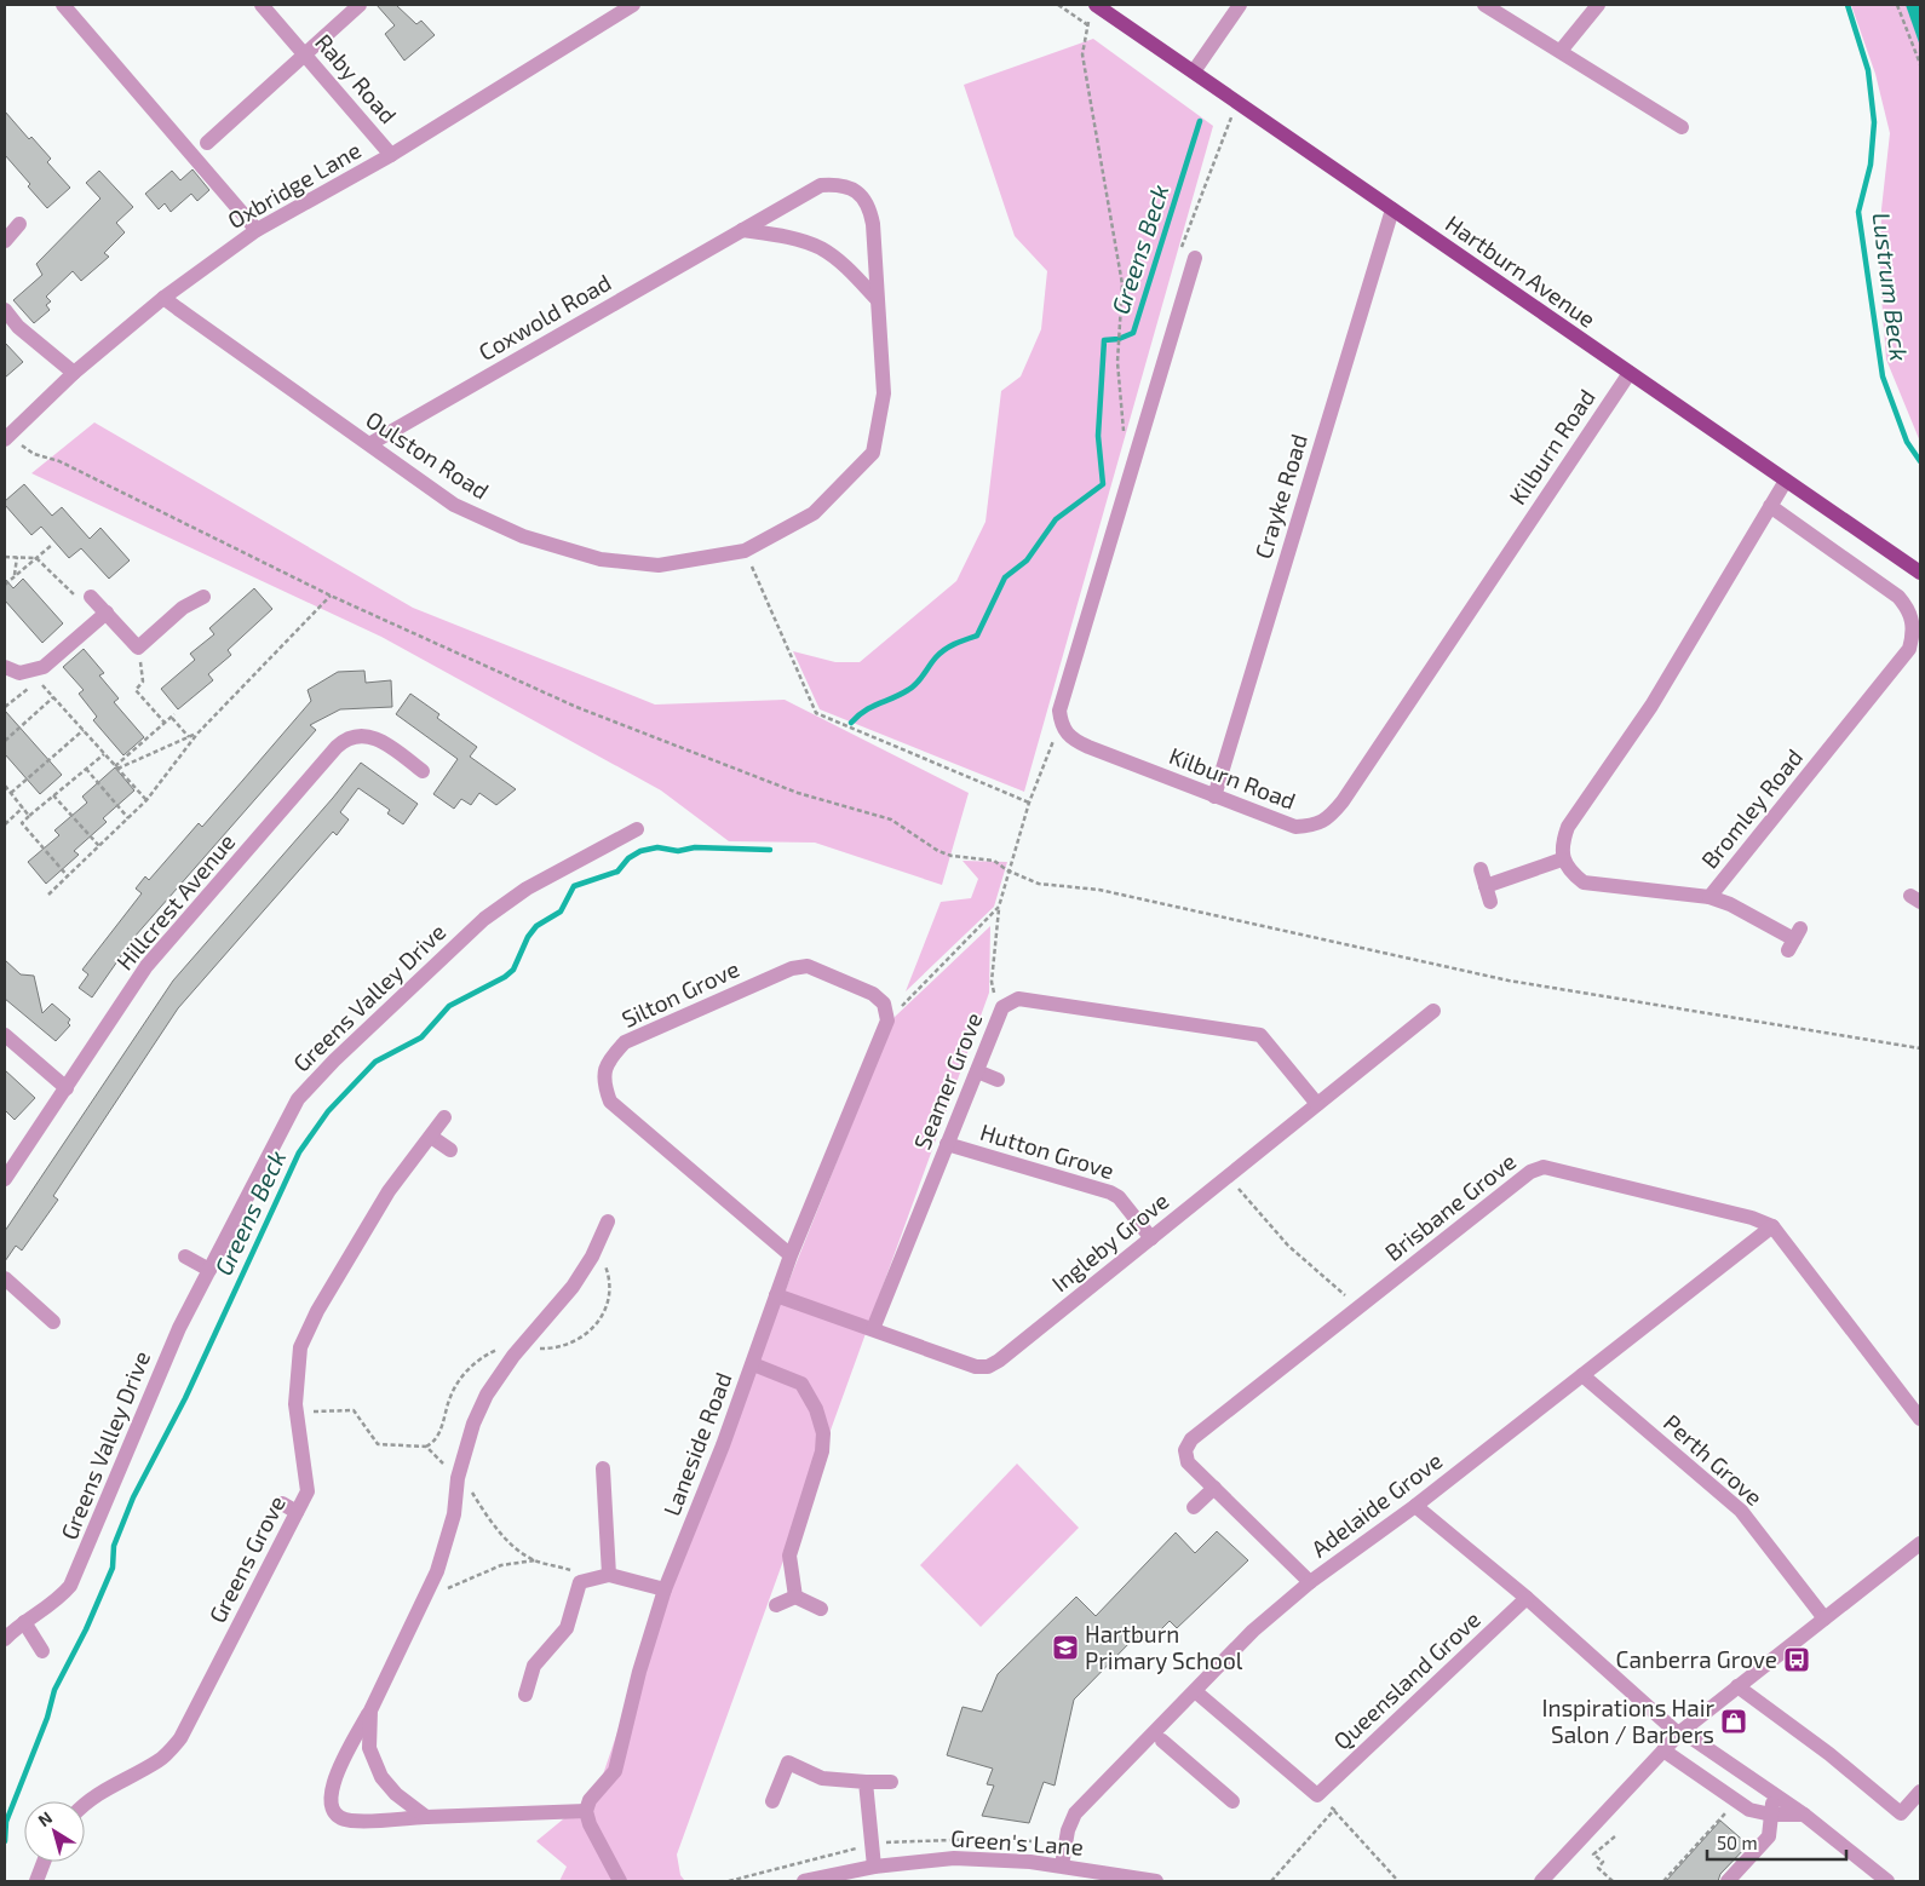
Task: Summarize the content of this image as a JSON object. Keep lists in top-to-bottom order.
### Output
{
  "streets": {
    "main road": ["Hartburn Avenue"],
    "street": [
      "Raby Road",
      "Oxbridge Lane",
      "Coxwold Road",
      "Kilburn Road",
      "Oulston Road",
      "Crayke Road",
      "Bromley Road",
      "Hillcrest Avenue",
      "Silton Grove",
      "Greens Valley Drive",
      "Seamer Grove",
      "Hutton Grove",
      "Brisbane Grove",
      "Ingleby Grove",
      "Laneside Road",
      "Perth Grove",
      "Adelaide Grove",
      "Greens Grove",
      "Queensland Grove",
      "Green's Lane"
    ]
  },
  "crossings": [
    ["Raby Road", "Oxbridge Lane"],
    ["Oxbridge Lane", "Oulston Road"],
    ["Hartburn Avenue", "Kilburn Road"],
    ["Hartburn Avenue", "Crayke Road"],
    ["Coxwold Road", "Oulston Road"],
    ["Kilburn Road", "Crayke Road"],
    ["Silton Grove", "Laneside Road"],
    ["Seamer Grove", "Hutton Grove"],
    ["Seamer Grove", "Ingleby Grove"],
    ["Hutton Grove", "Ingleby Grove"],
    ["Brisbane Grove", "Adelaide Grove"],
    ["Ingleby Grove", "Laneside Road"],
    ["Perth Grove", "Adelaide Grove"],
    ["Adelaide Grove", "Green's Lane"]
  ],
  "water": ["Greens Beck", "Lustrum Beck"],
  "places": {
    "school or university": ["Hartburn Primary School"],
    "bus stop": ["Canberra Grove"],
    "shop": ["Inspirations Hair Salon / Barbers"]
  },
  "scale_bar": "50 m",
  "north": "top left"
}
